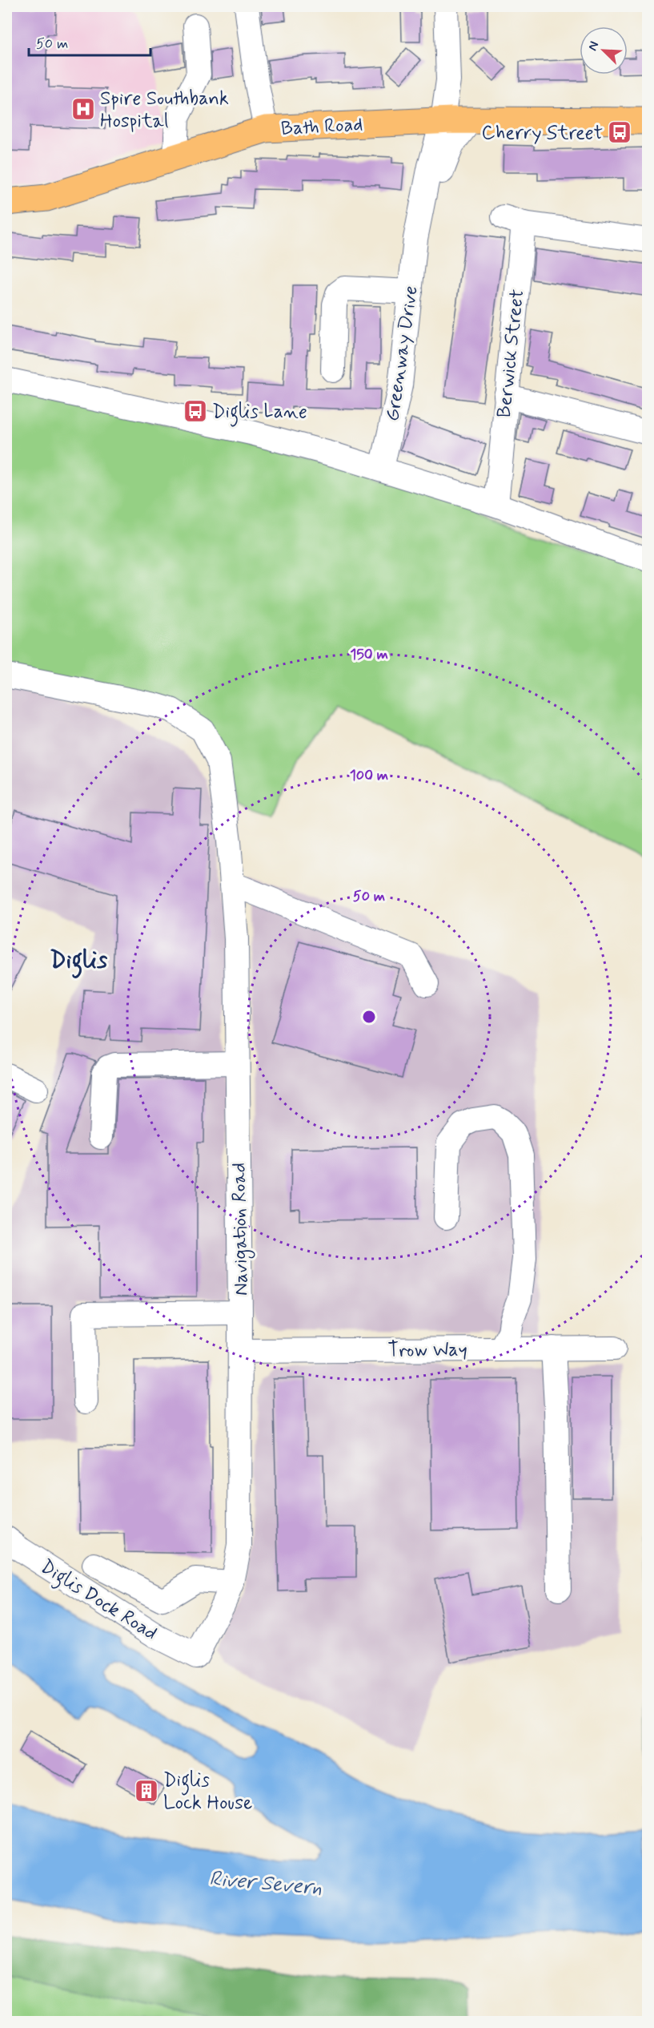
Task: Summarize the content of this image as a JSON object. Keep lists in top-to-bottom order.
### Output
{
  "streets": {
    "main road": ["Bath Road"],
    "street": [
      "Greenway Drive",
      "Berwick Street",
      "Navigation Road",
      "Trow Way",
      "Diglis Dock Road"
    ]
  },
  "crossings": [
    ["Bath Road", "Greenway Drive"],
    ["Navigation Road", "Trow Way"],
    ["Navigation Road", "Diglis Dock Road"]
  ],
  "districts": ["Diglis"],
  "water": ["River Severn"],
  "places": {
    "hospital": ["Spire Southbank Hospital"],
    "bus stop": ["Cherry Street", "Diglis Lane"],
    "building": ["Diglis Lock House"]
  },
  "scale_bar": "50 m",
  "north": "top left",
  "rings": ["150 m", "100 m", "50 m"]
}
